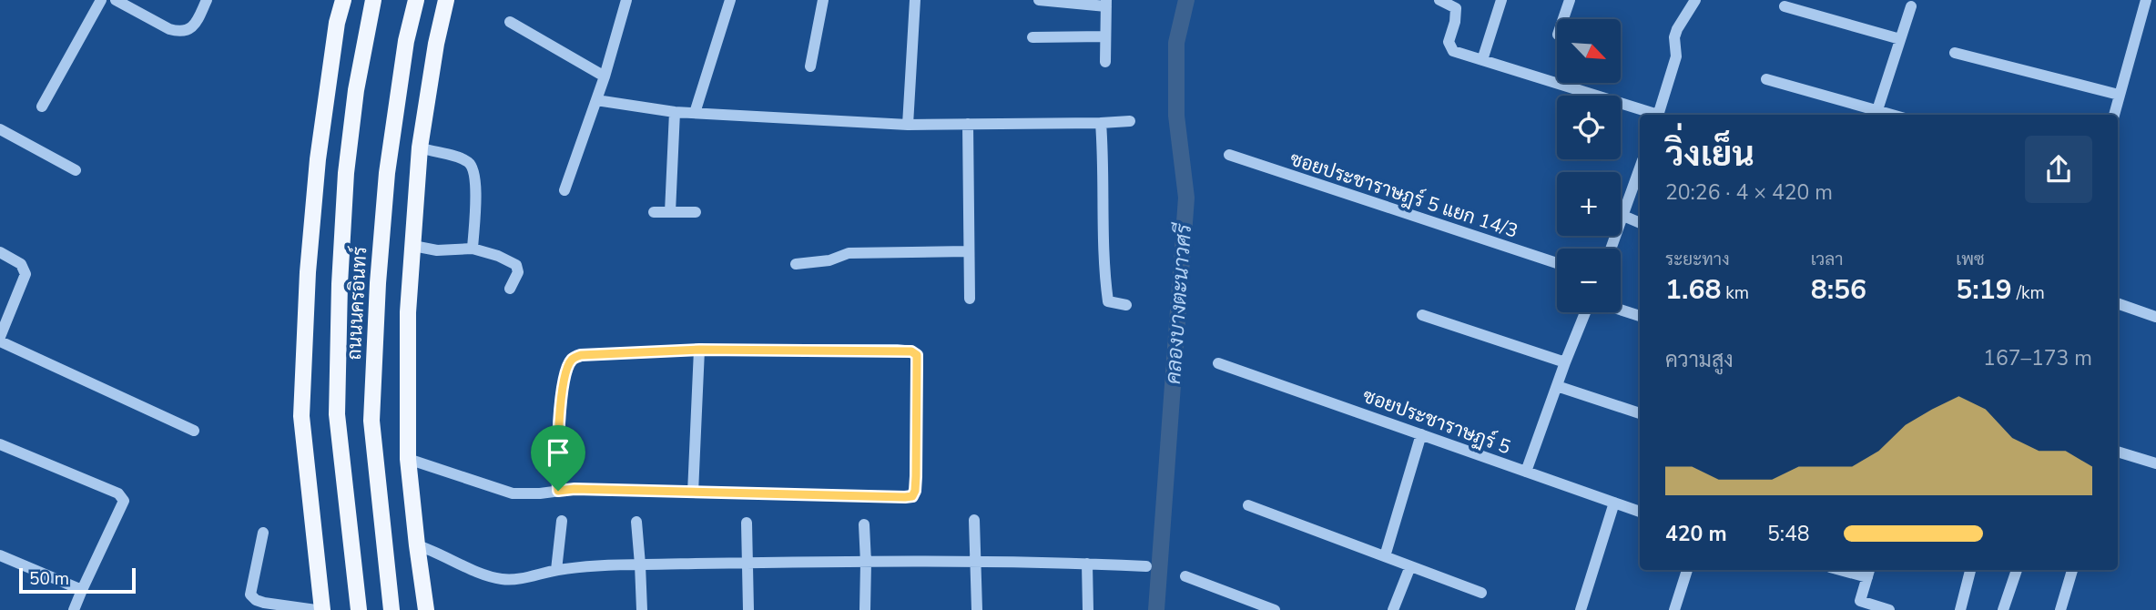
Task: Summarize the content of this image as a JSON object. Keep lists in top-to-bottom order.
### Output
{
  "streets": {
    "main road": ["ถนนนครอินทร์"],
    "street": ["ซอยประชาราษฎร์ 5 แยก 14/3", "ซอยประชาราษฏร์ 5"]
  },
  "water": ["คลองบางตะนาวศรี"],
  "scale_bar": "50 m",
  "north": "bottom right",
  "page": {
    "map_buttons": ["+", "−"],
    "heading": ["วิ่งเย็น", "20:26 · 4 × 420 m"],
    "stats": [
      ["ระยะทาง", "1.68 km"],
      ["เวลา", "8:56"],
      ["เพซ", "5:19 /km"]
    ],
    "chart": ["ความสูง", "167–173 m"],
    "list": [
      {
        "name": "420 m",
        "note": "5:48"
      }
    ],
    "scale": "50 m"
  }
}
